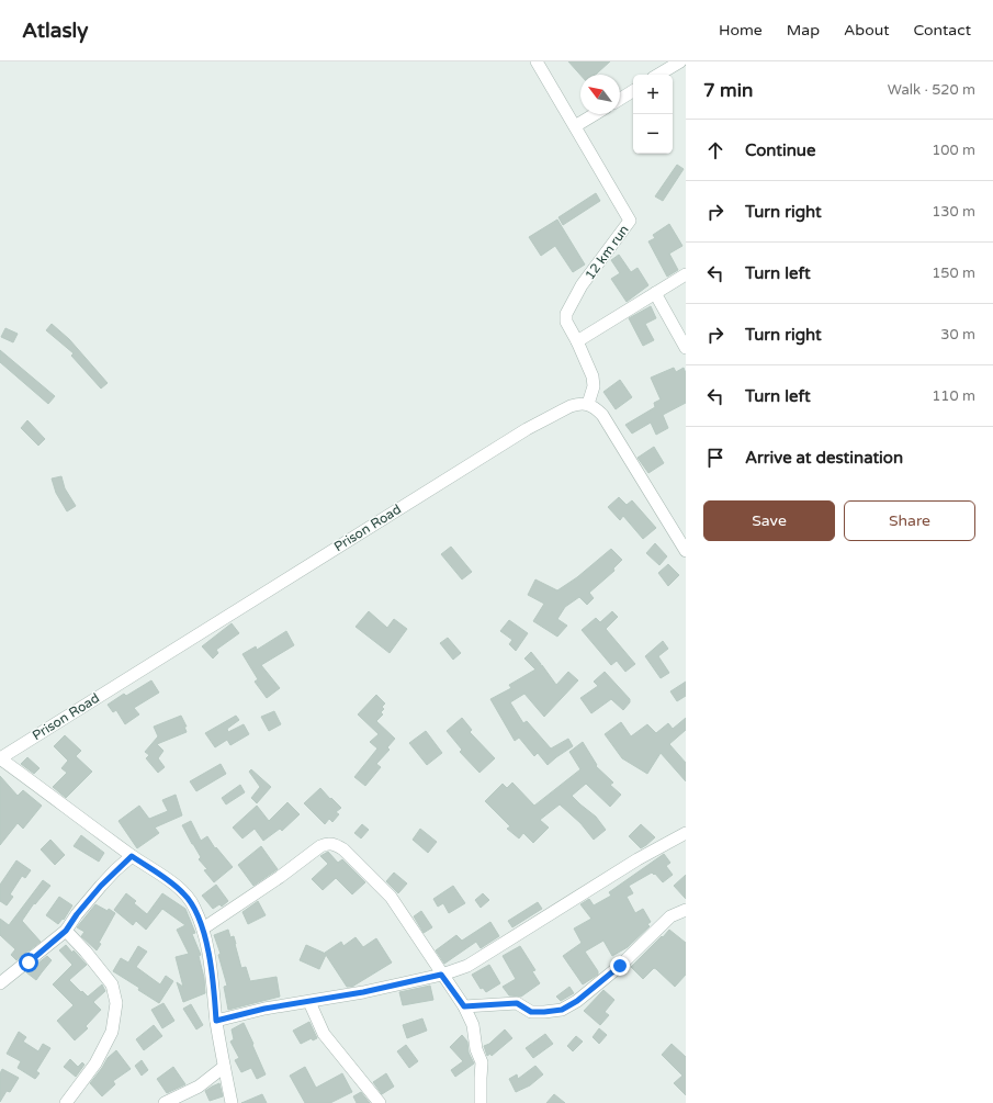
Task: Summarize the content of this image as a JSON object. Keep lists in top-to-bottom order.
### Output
{
  "streets": {
    "street": ["12 km run", "Prison Road"]
  },
  "crossings": [
    ["12 km run", "Prison Road"]
  ],
  "north": "top left",
  "page": {
    "header": "Atlasly",
    "nav": [
      "Home",
      "Map",
      "About",
      "Contact"
    ],
    "heading": ["7 min", "Walk · 520 m"],
    "map_buttons": ["+", "−"],
    "list": [
      ["Continue", "100 m"],
      ["Turn right", "130 m"],
      ["Turn left", "150 m"],
      ["Turn right", "30 m"],
      ["Turn left", "110 m"],
      "Arrive at destination"
    ],
    "buttons": ["Save", "Share"]
  }
}
